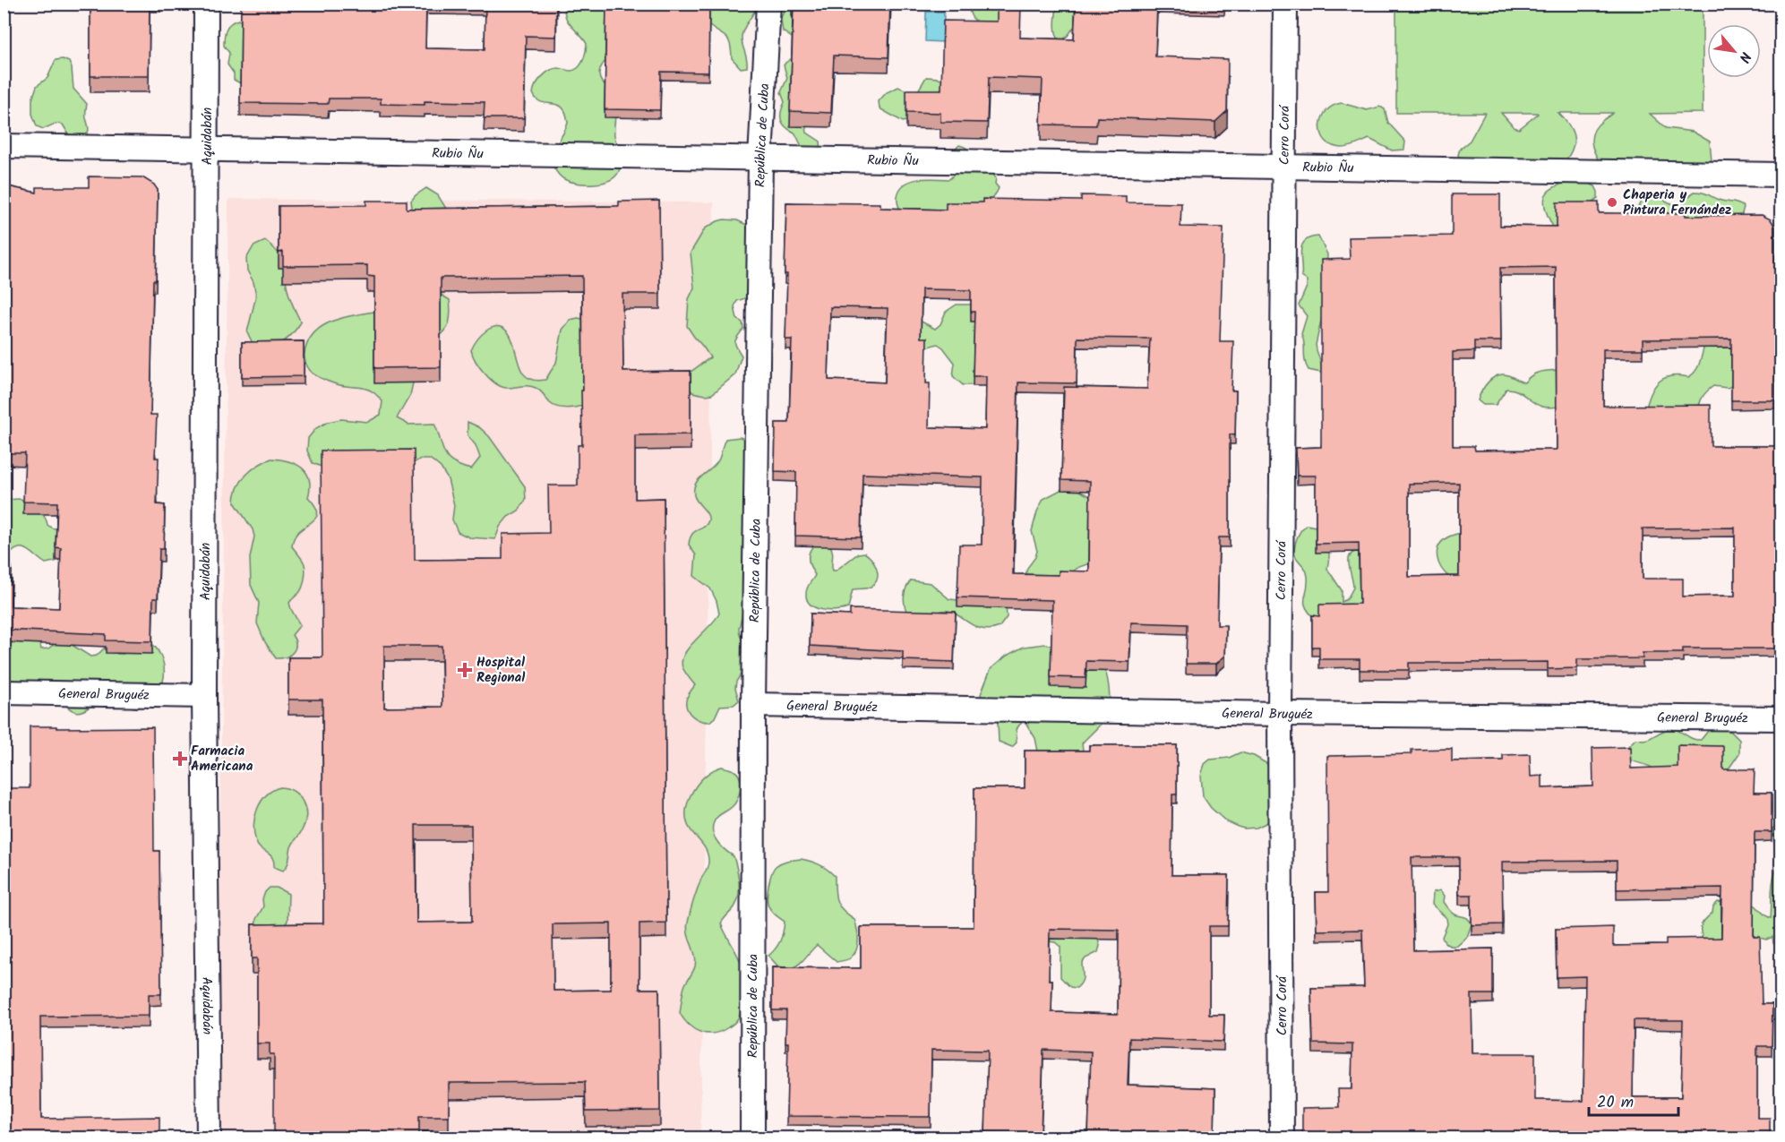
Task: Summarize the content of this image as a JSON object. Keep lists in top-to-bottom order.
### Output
{
  "streets": {
    "street": [
      "República de Cuba",
      "Aquidabán",
      "Cerro Corá",
      "Rubio Ñu",
      "General Bruguéz"
    ]
  },
  "crossings": [
    ["República de Cuba", "Rubio Ñu"],
    ["República de Cuba", "General Bruguéz"],
    ["Aquidabán", "Rubio Ñu"],
    ["Aquidabán", "General Bruguéz"],
    ["Cerro Corá", "Rubio Ñu"],
    ["Cerro Corá", "General Bruguéz"]
  ],
  "places": {
    "other": ["Chaperia y Pintura Fernández"],
    "health": ["Hospital Regional", "Farmacia Americana"]
  },
  "scale_bar": "20 m",
  "north": "bottom right"
}
